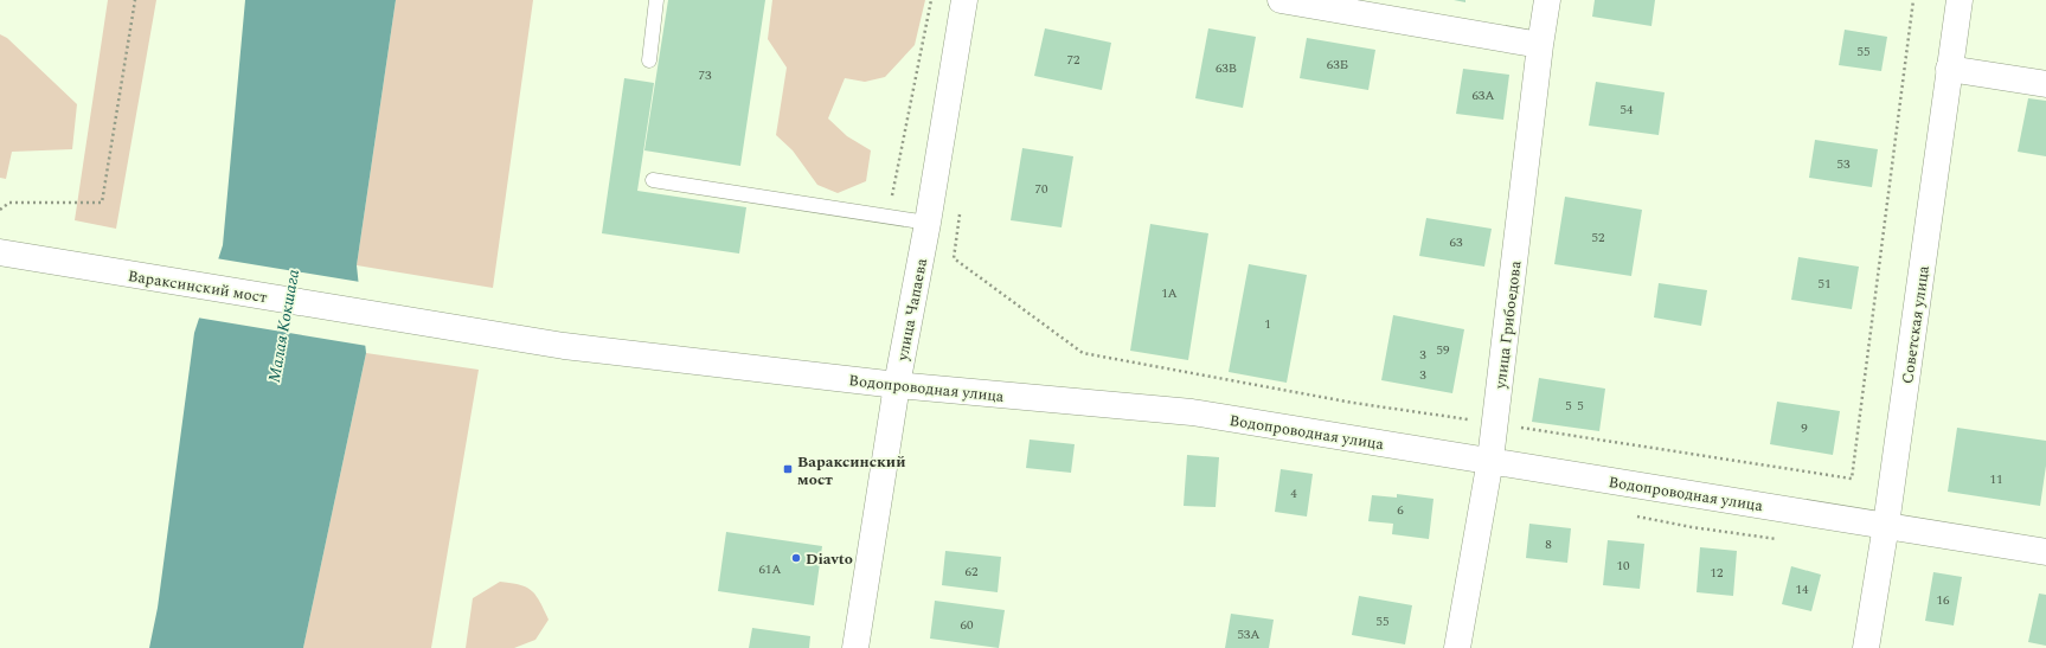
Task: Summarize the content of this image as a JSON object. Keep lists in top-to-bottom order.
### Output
{
  "streets": {
    "street": [
      "Вараксинский мост",
      "улица Чапаева",
      "улица Грибоедова",
      "Советская улица",
      "Водопроводная улица"
    ]
  },
  "crossings": [
    ["Вараксинский мост", "Водопроводная улица"],
    ["улица Чапаева", "Водопроводная улица"],
    ["улица Грибоедова", "Водопроводная улица"],
    ["Советская улица", "Водопроводная улица"]
  ],
  "water": ["Малая Кокшага"],
  "places": {
    "transit": ["Вараксинский мост"],
    "other": ["Diavto"]
  },
  "house_numbers": [
    "55",
    "72",
    "63Б",
    "63В",
    "73",
    "63А",
    "54",
    "53",
    "70",
    "52",
    "63",
    "51",
    "1А",
    "1",
    "59",
    "3",
    "3",
    "5",
    "5",
    "9",
    "11",
    "4",
    "6",
    "8",
    "10",
    "61А",
    "62",
    "12",
    "14",
    "16",
    "55",
    "60",
    "53А"
  ]
}
